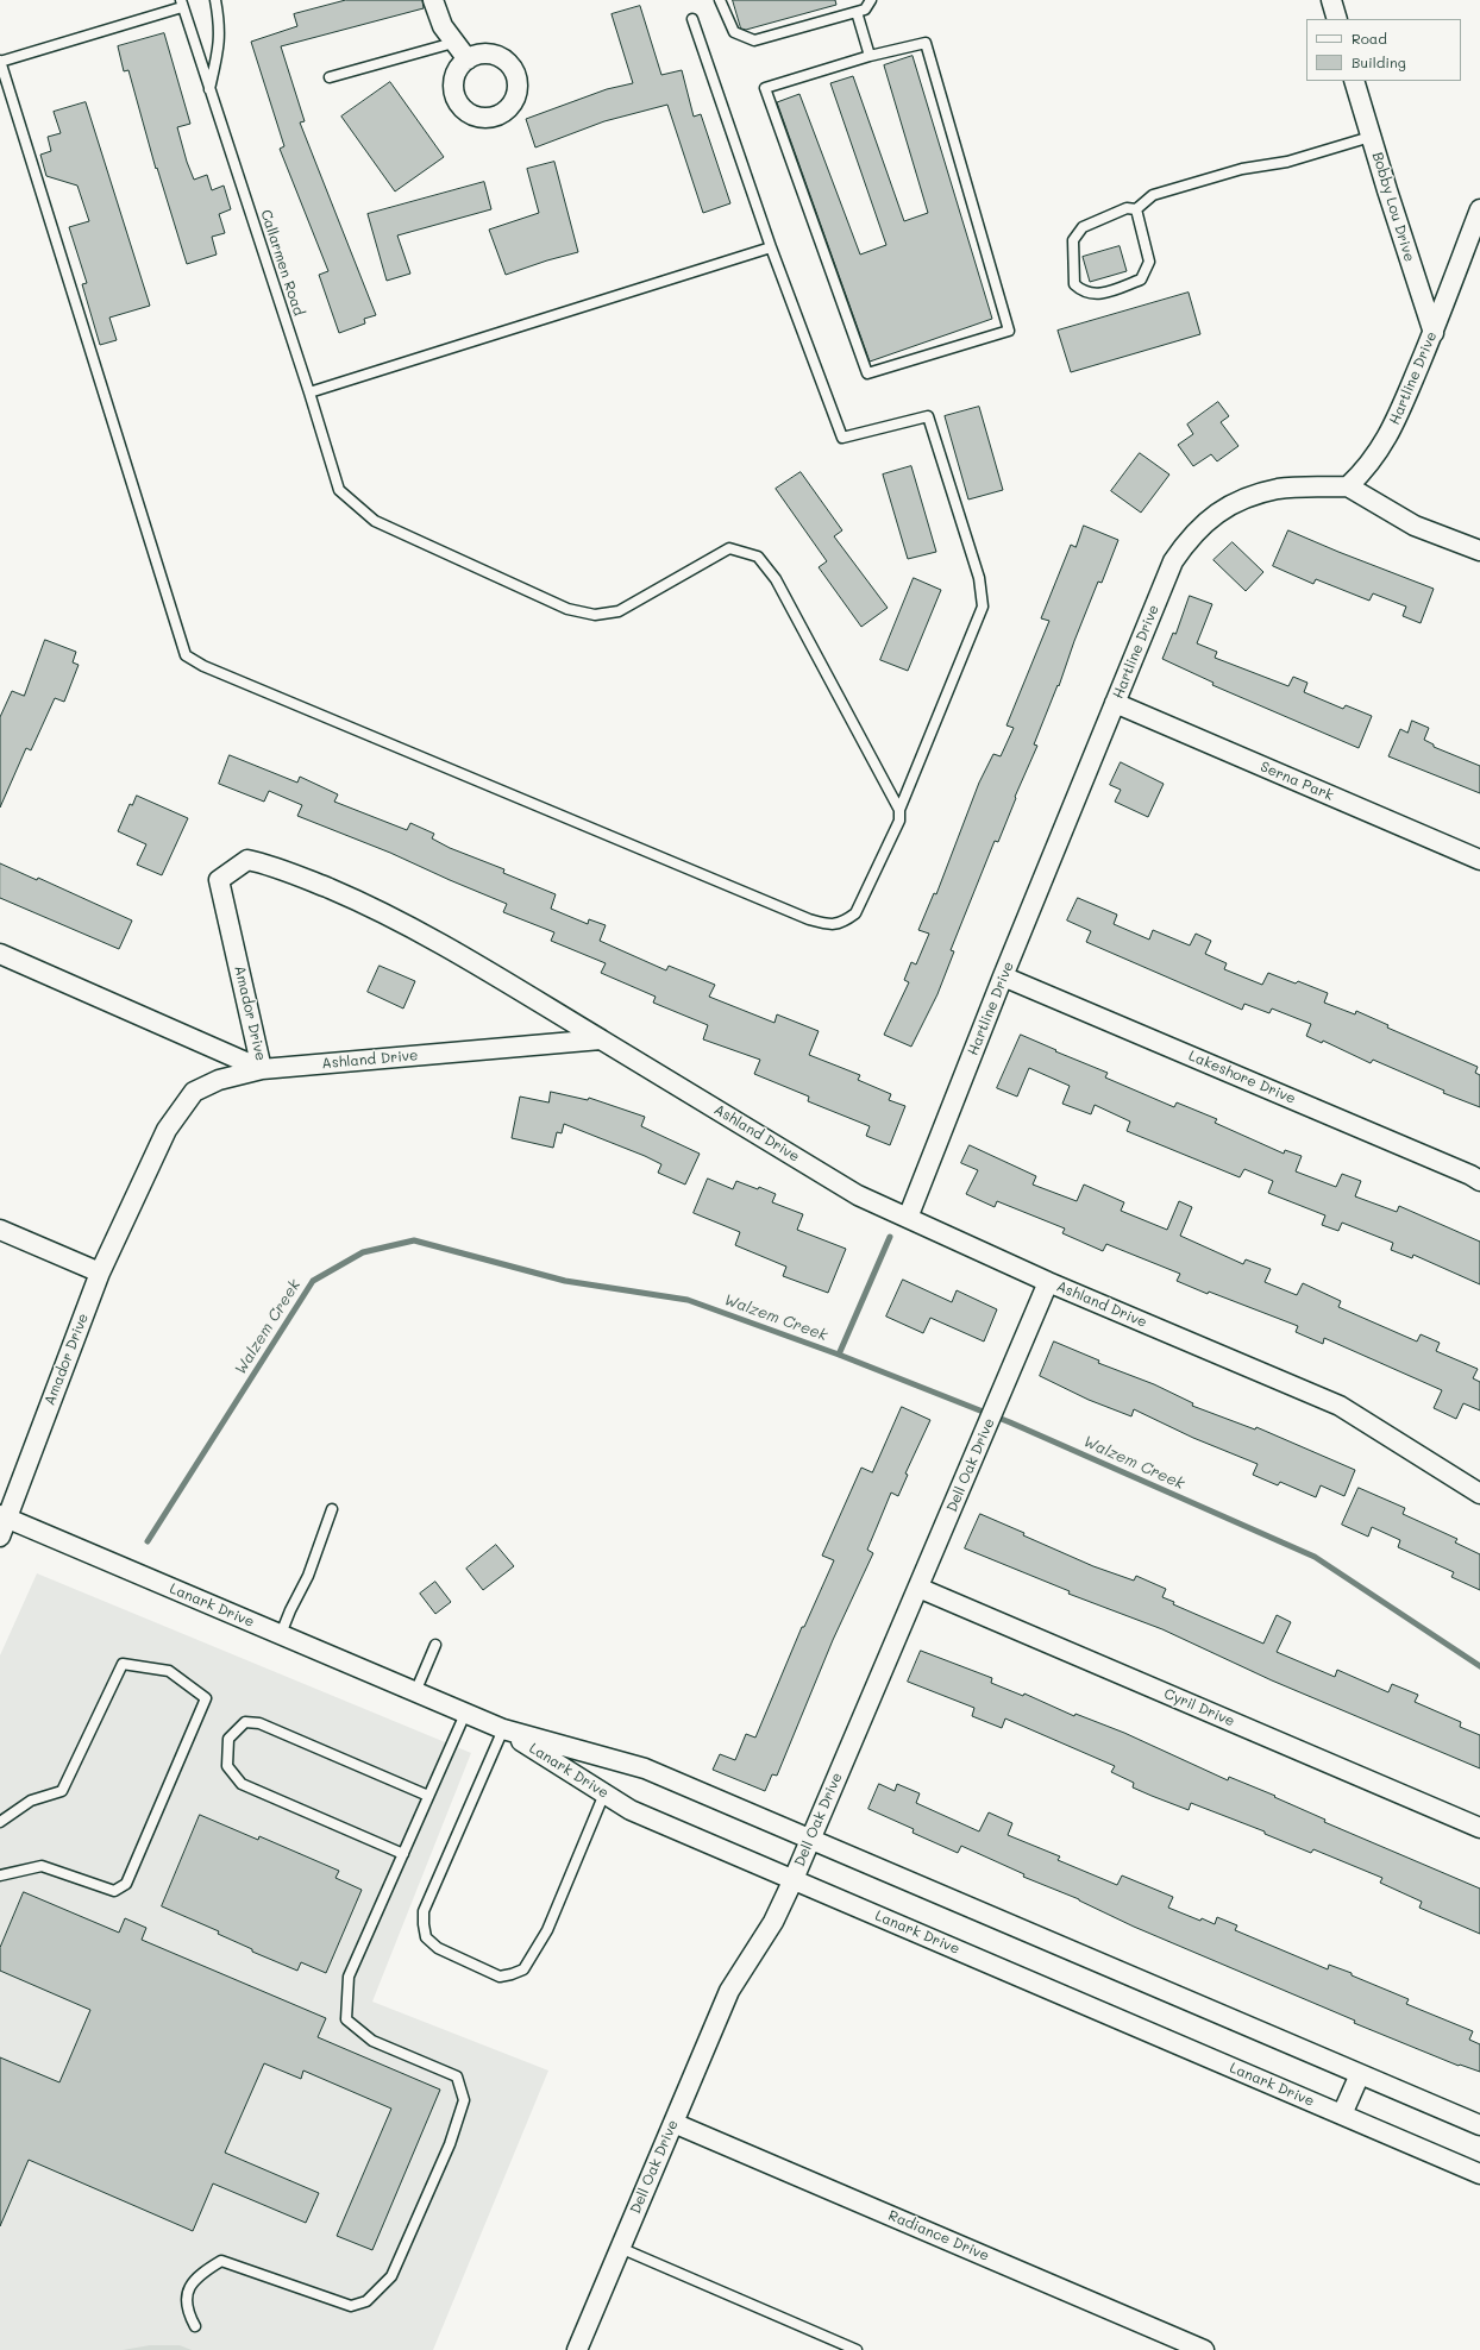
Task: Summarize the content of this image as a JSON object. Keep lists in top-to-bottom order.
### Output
{
  "streets": {
    "street": [
      "Bobby Lou Drive",
      "Hartline Drive",
      "Serna Park",
      "Amador Drive",
      "Ashland Drive",
      "Lakeshore Drive",
      "Dell Oak Drive",
      "Lanark Drive",
      "Cyril Drive",
      "Radiance Drive"
    ],
    "lane": ["Callarmen Road"]
  },
  "crossings": [
    ["Bobby Lou Drive", "Hartline Drive"],
    ["Hartline Drive", "Serna Park"],
    ["Hartline Drive", "Ashland Drive"],
    ["Hartline Drive", "Lakeshore Drive"],
    ["Amador Drive", "Ashland Drive"],
    ["Amador Drive", "Lanark Drive"],
    ["Ashland Drive", "Dell Oak Drive"],
    ["Dell Oak Drive", "Lanark Drive"],
    ["Dell Oak Drive", "Cyril Drive"],
    ["Dell Oak Drive", "Radiance Drive"]
  ],
  "water": ["Walzem Creek"],
  "legend": ["Road", "Building"]
}
